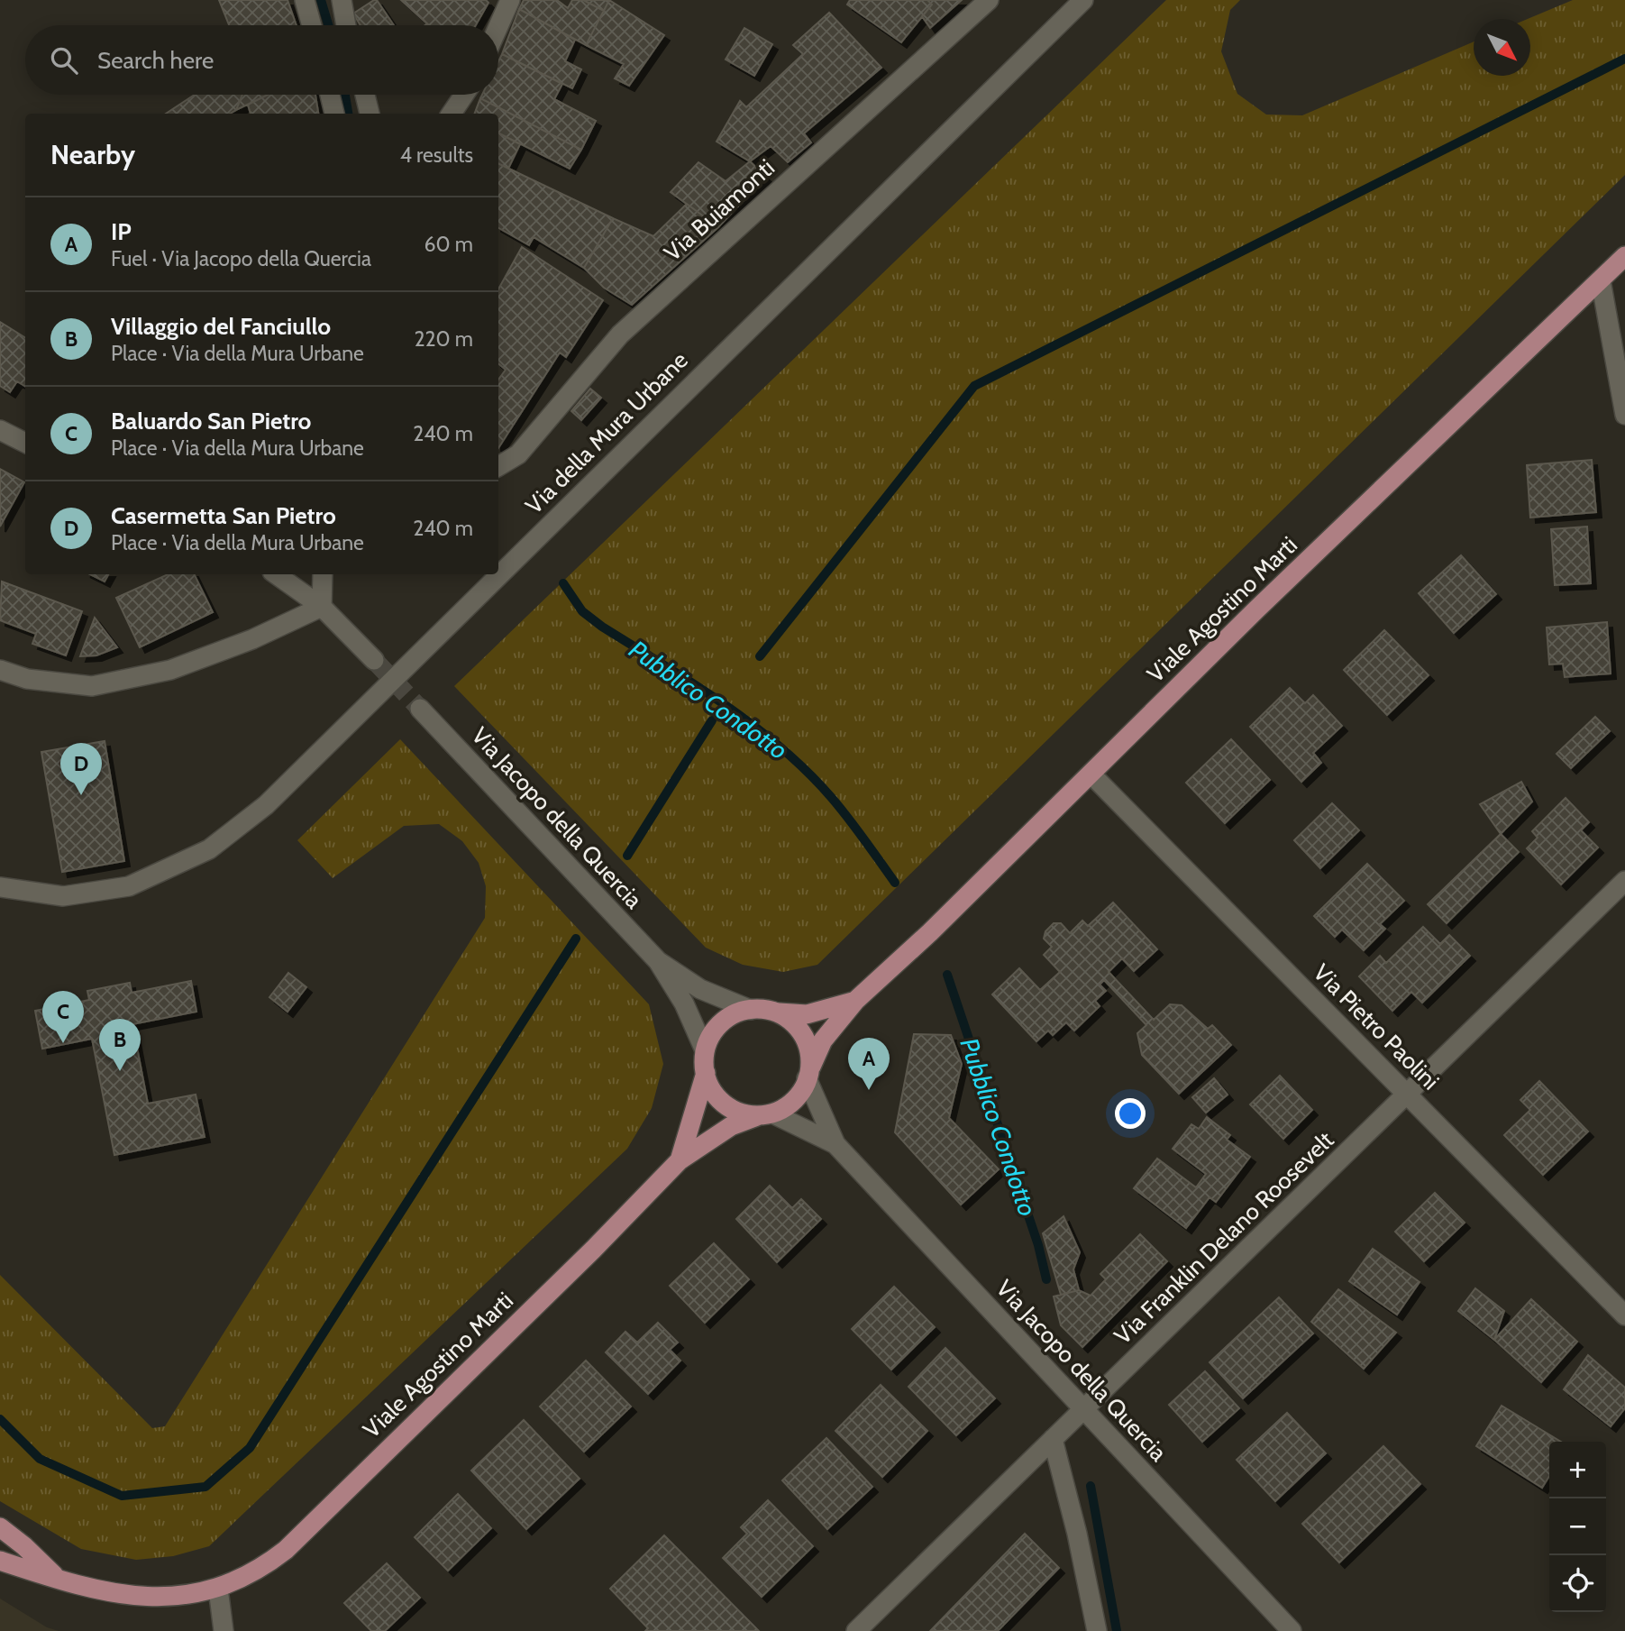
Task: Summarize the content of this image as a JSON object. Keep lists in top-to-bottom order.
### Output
{
  "streets": {
    "main road": ["Viale Agostino Marti"],
    "street": [
      "Via Buiamonti",
      "Via della Mura Urbane",
      "Via Jacopo della Quercia",
      "Via Pietro Paolini",
      "Via Franklin Delano Roosevelt"
    ]
  },
  "crossings": [
    ["Viale Agostino Marti", "Via Jacopo della Quercia"],
    ["Viale Agostino Marti", "Via Pietro Paolini"],
    ["Via Jacopo della Quercia", "Via Franklin Delano Roosevelt"],
    ["Via Pietro Paolini", "Via Franklin Delano Roosevelt"]
  ],
  "water": ["Pubblico Condotto"],
  "north": "bottom right",
  "page": {
    "search": "Search here",
    "heading": ["Nearby", "4 results"],
    "list": [
      {
        "mark": "A",
        "name": "IP",
        "note": "Fuel · Via Jacopo della Quercia",
        "value": "60 m"
      },
      {
        "mark": "B",
        "name": "Villaggio del Fanciullo",
        "note": "Place · Via della Mura Urbane",
        "value": "220 m"
      },
      {
        "mark": "C",
        "name": "Baluardo San Pietro",
        "note": "Place · Via della Mura Urbane",
        "value": "240 m"
      },
      {
        "mark": "D",
        "name": "Casermetta San Pietro",
        "note": "Place · Via della Mura Urbane",
        "value": "240 m"
      }
    ],
    "pins": [
      "D",
      "C",
      "B",
      "A"
    ],
    "map_buttons": ["+", "−"]
  }
}
